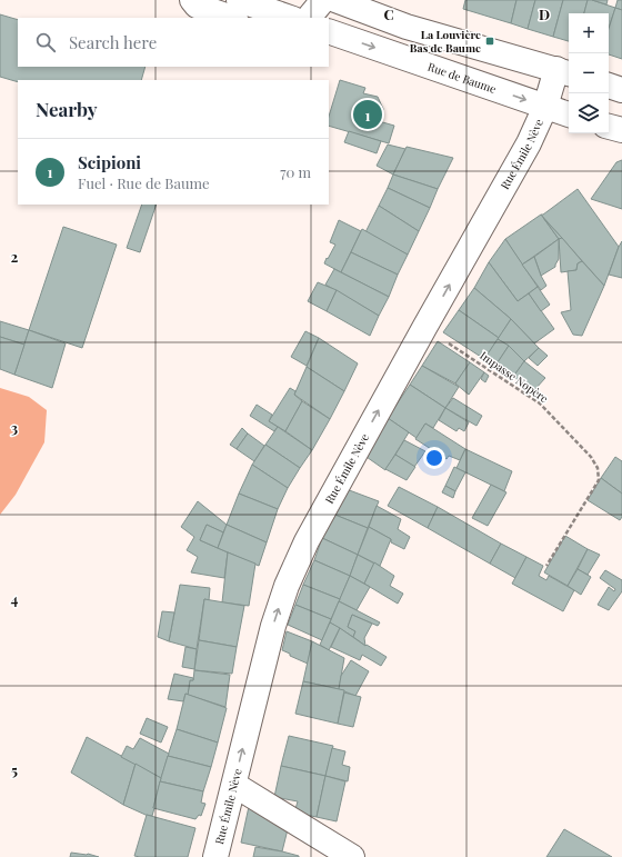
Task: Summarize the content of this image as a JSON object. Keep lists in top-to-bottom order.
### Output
{
  "streets": {
    "street": ["Rue de Baume", "Rue Émile Nève"],
    "path": ["Impasse Nopère"]
  },
  "crossings": [
    ["Rue de Baume", "Rue Émile Nève"],
    ["Rue Émile Nève", "Impasse Nopère"]
  ],
  "one_way": ["Rue Émile Nève"],
  "places": {
    "transit": ["La Louvière Bas de Baume"]
  },
  "page": {
    "map_buttons": ["+", "−"],
    "search": "Search here",
    "heading": "Nearby",
    "pins": "1",
    "list": [
      {
        "mark": "1",
        "name": "Scipioni",
        "note": "Fuel · Rue de Baume",
        "value": "70 m"
      }
    ]
  },
  "grid": {
    "columns": ["C", "D"],
    "rows": [
      "2",
      "3",
      "4",
      "5"
    ]
  }
}
